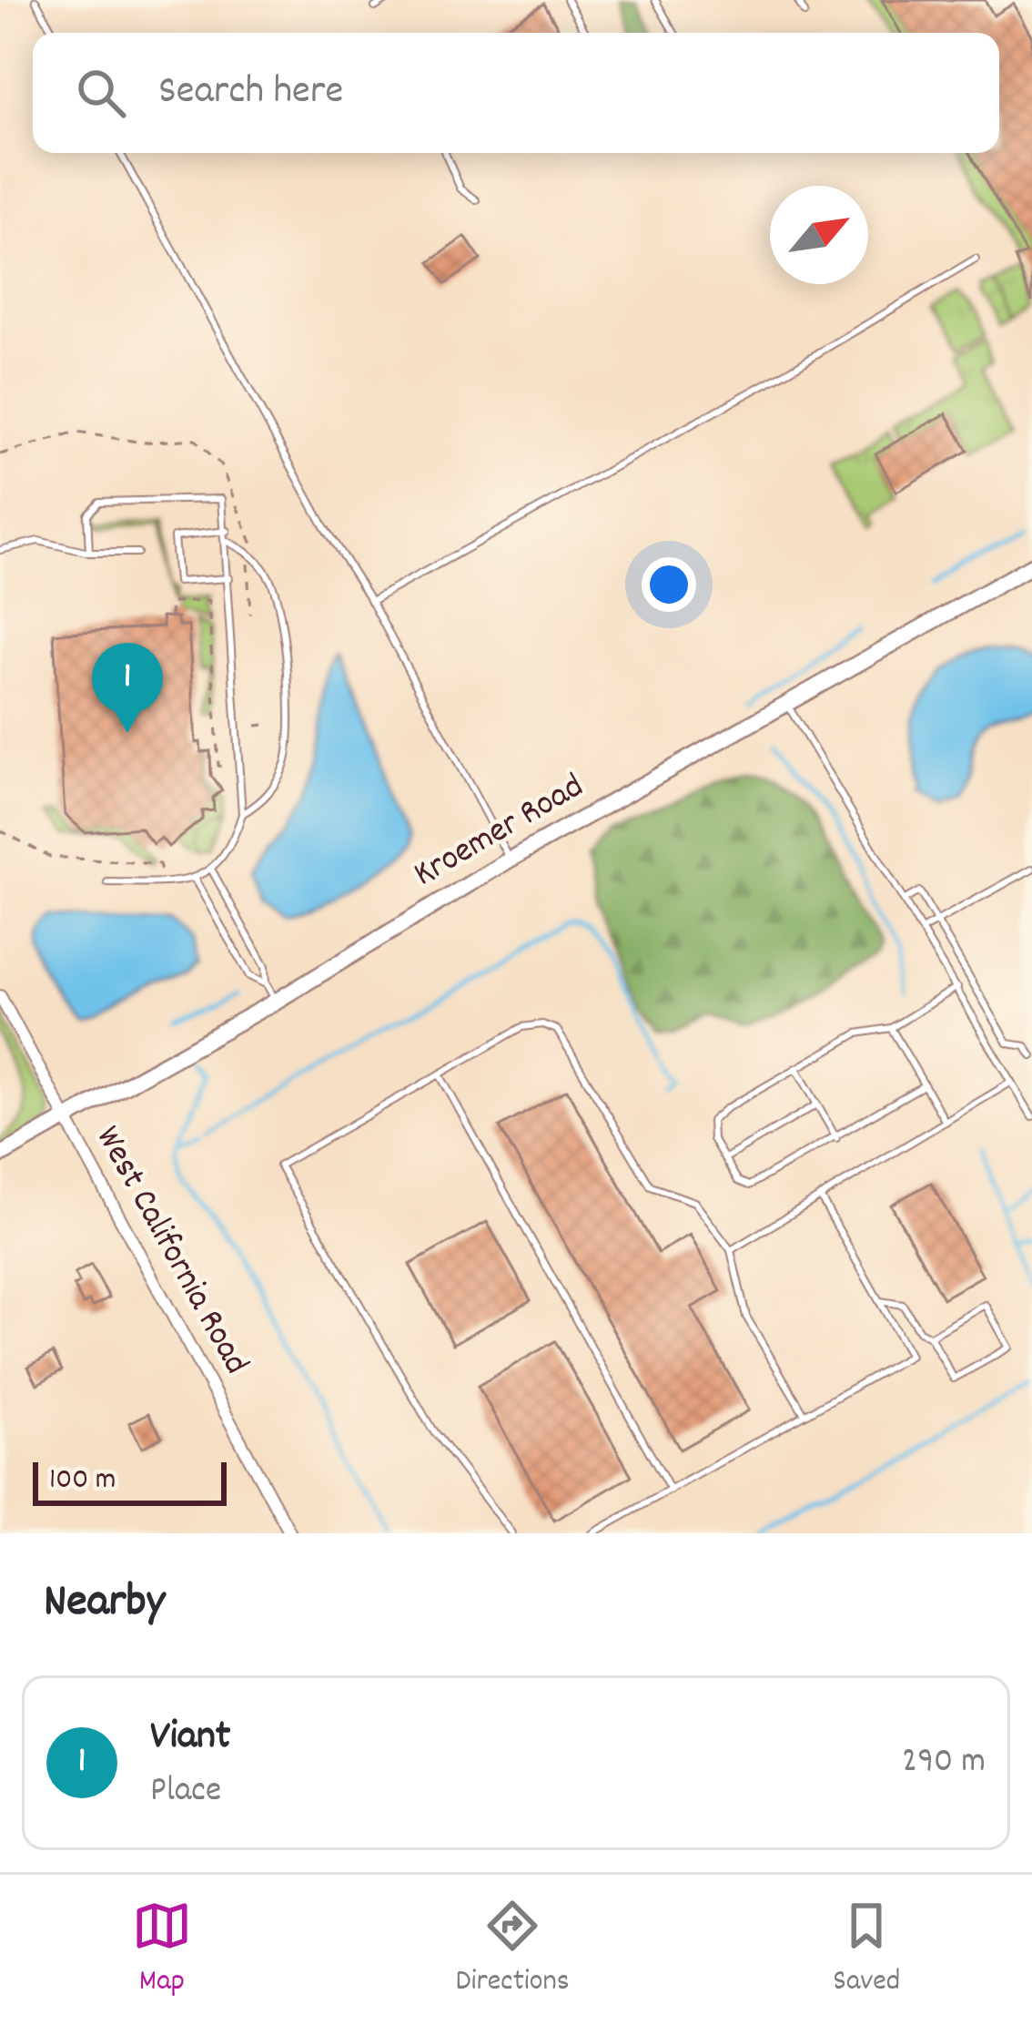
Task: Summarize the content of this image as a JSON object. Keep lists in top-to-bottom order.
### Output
{
  "streets": {
    "street": ["Kroemer Road", "West California Road"]
  },
  "crossings": [
    ["Kroemer Road", "West California Road"]
  ],
  "scale_bar": "100 m",
  "north": "top right",
  "page": {
    "search": "Search here",
    "pins": "1",
    "scale": "100 m",
    "heading": "Nearby",
    "list": [
      {
        "mark": "1",
        "name": "Viant",
        "note": "Place",
        "value": "290 m"
      }
    ],
    "nav": ["Map", "Directions", "Saved"]
  }
}
